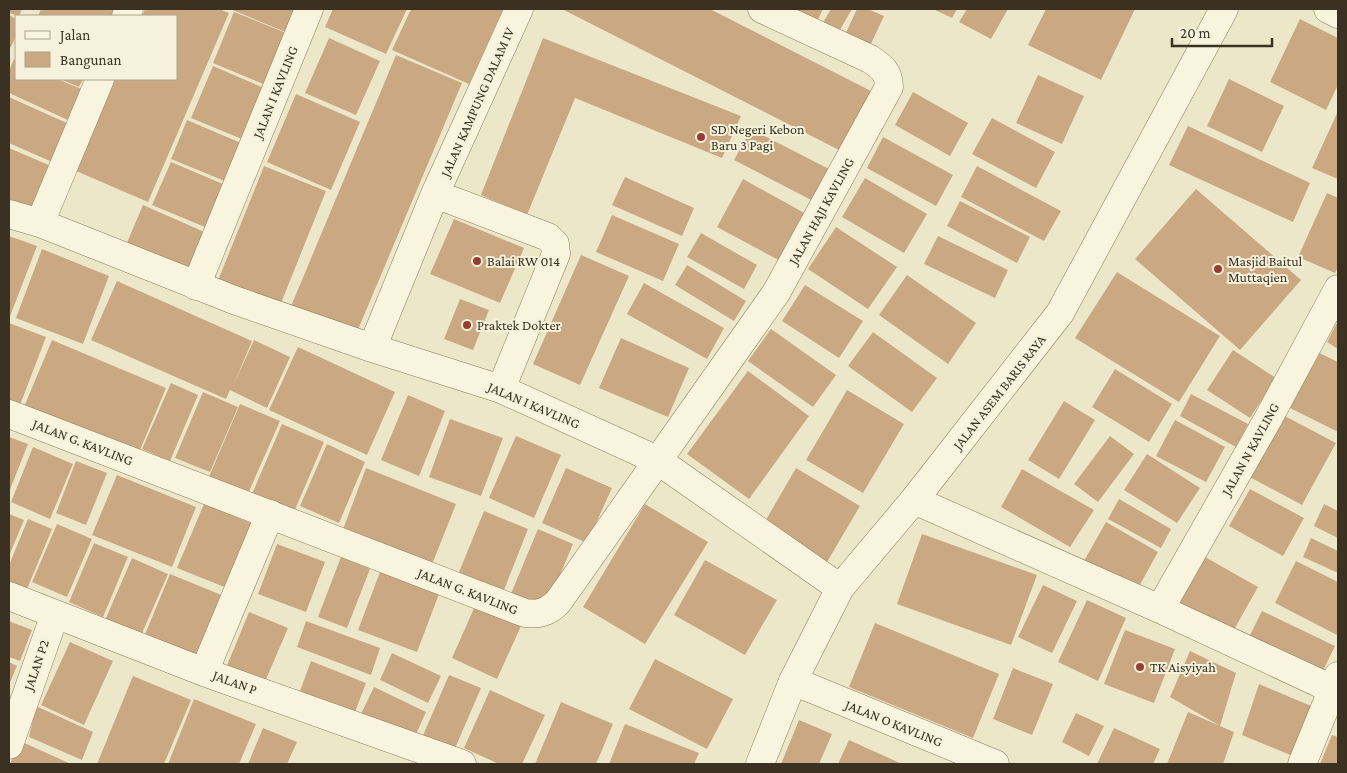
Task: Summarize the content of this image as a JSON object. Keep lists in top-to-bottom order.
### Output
{
  "streets": {
    "street": [
      "JALAN I KAVLING",
      "JALAN KAMPUNG DALAM IV",
      "JALAN HAJI KAVLING",
      "JALAN ASEM BARIS RAYA",
      "JALAN G. KAVLING",
      "JALAN N KAVLING",
      "JALAN P2",
      "JALAN P",
      "JALAN O KAVLING"
    ]
  },
  "crossings": [
    ["JALAN I KAVLING", "JALAN KAMPUNG DALAM IV"],
    ["JALAN I KAVLING", "JALAN HAJI KAVLING"],
    ["JALAN I KAVLING", "JALAN ASEM BARIS RAYA"],
    ["JALAN I KAVLING", "JALAN G. KAVLING"],
    ["JALAN HAJI KAVLING", "JALAN G. KAVLING"],
    ["JALAN ASEM BARIS RAYA", "JALAN O KAVLING"],
    ["JALAN P2", "JALAN P"]
  ],
  "places": [
    "SD Negeri Kebon Baru 3 Pagi",
    "Balai RW 014",
    "Masjid Baitul Muttaqien",
    "Praktek Dokter",
    "TK Aisyiyah"
  ],
  "legend": ["Jalan", "Bangunan"],
  "scale_bar": "20 m"
}
